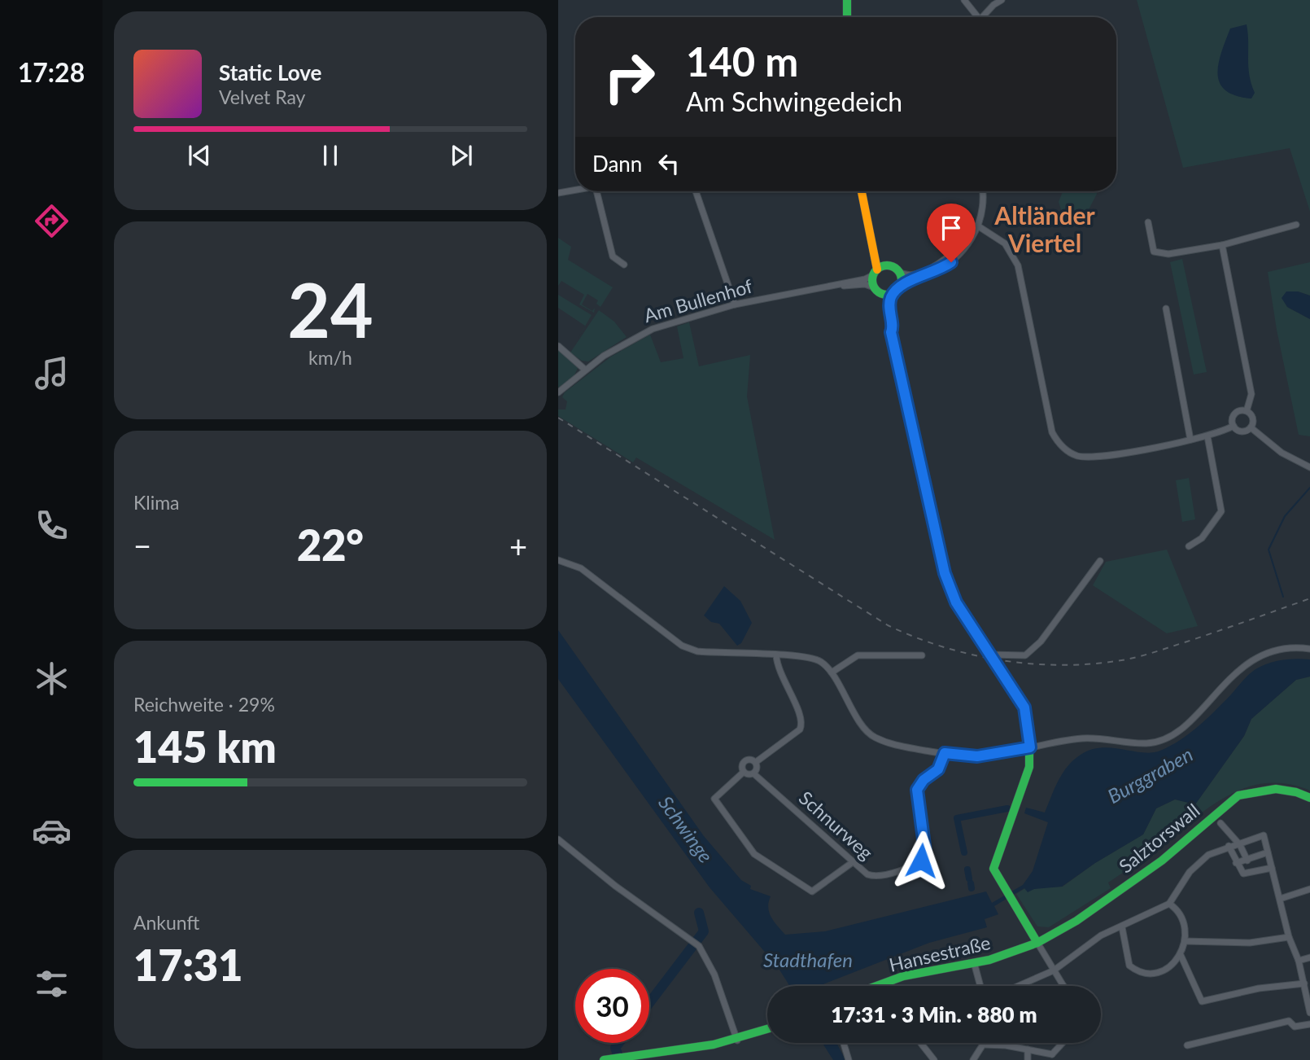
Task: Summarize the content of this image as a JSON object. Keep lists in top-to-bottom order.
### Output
{
  "streets": {
    "main road": ["Salztorswall", "Hansestraße"],
    "street": ["Am Bullenhof", "Schnurweg"]
  },
  "crossings": [
    ["Salztorswall", "Hansestraße"]
  ],
  "districts": ["Altländer Viertel"],
  "water": ["Burggraben", "Schwinge", "Stadthafen"],
  "page": {
    "tabs": "17:28",
    "turn": ["140 m", "Am Schwingedeich"],
    "song": ["Static Love", "Velvet Ray"],
    "then": "Dann",
    "tile": [
      ["24", "km/h"],
      "Klima",
      ["Reichweite · 29%", "145 km"],
      ["Ankunft", "17:31"]
    ],
    "heat": ["−", "22°", "+"],
    "limit": "30",
    "trip": "17:31 · 3 Min. · 880 m"
  }
}
